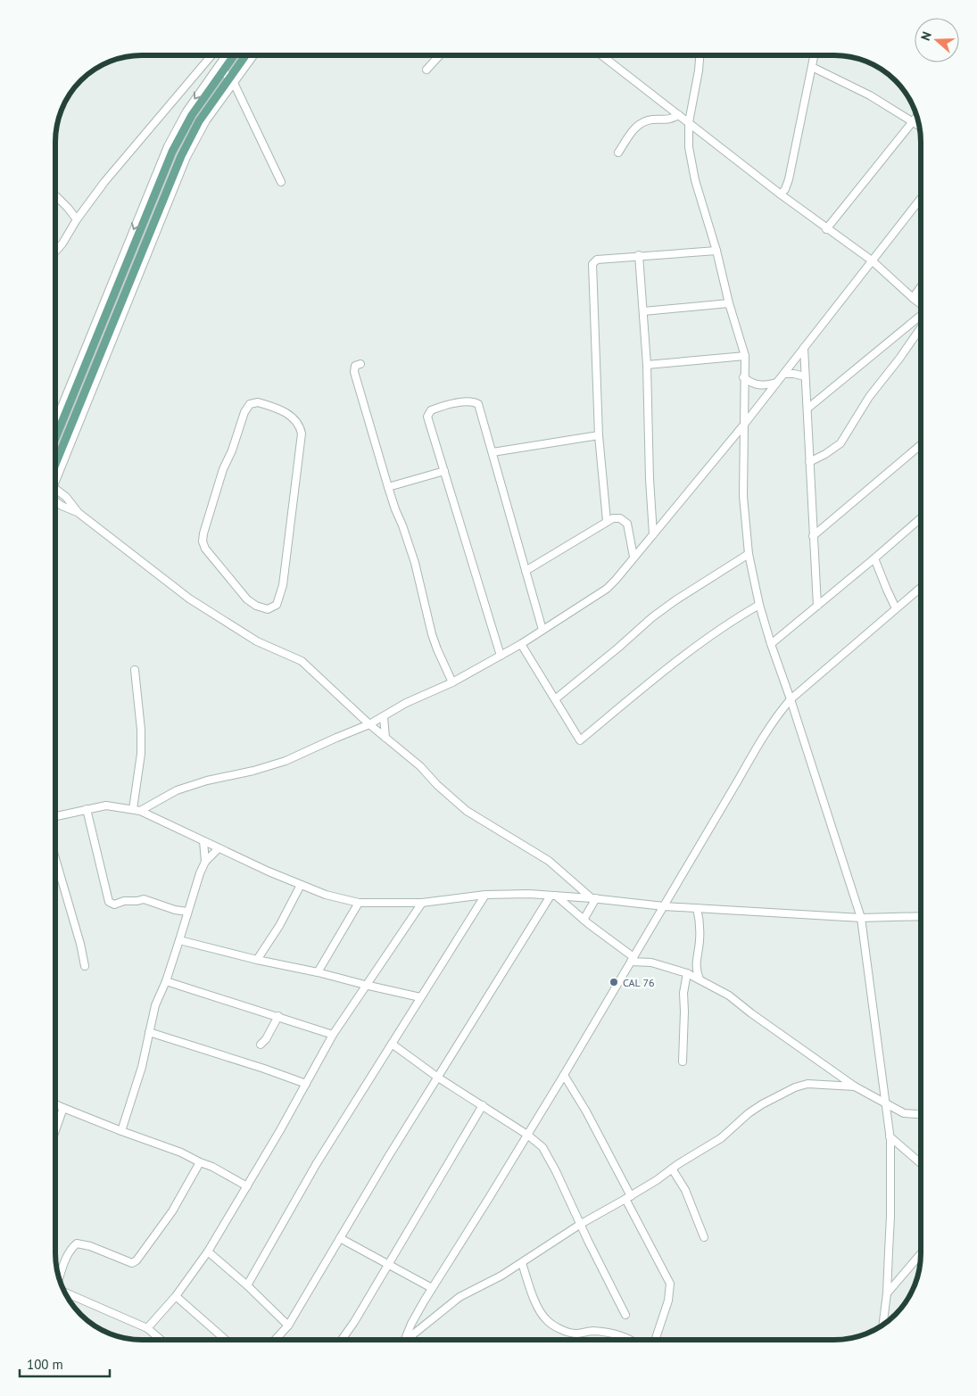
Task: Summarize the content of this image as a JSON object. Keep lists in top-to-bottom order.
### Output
{
  "places": ["CAL 76"],
  "scale_bar": "100 m",
  "north": "left"
}
